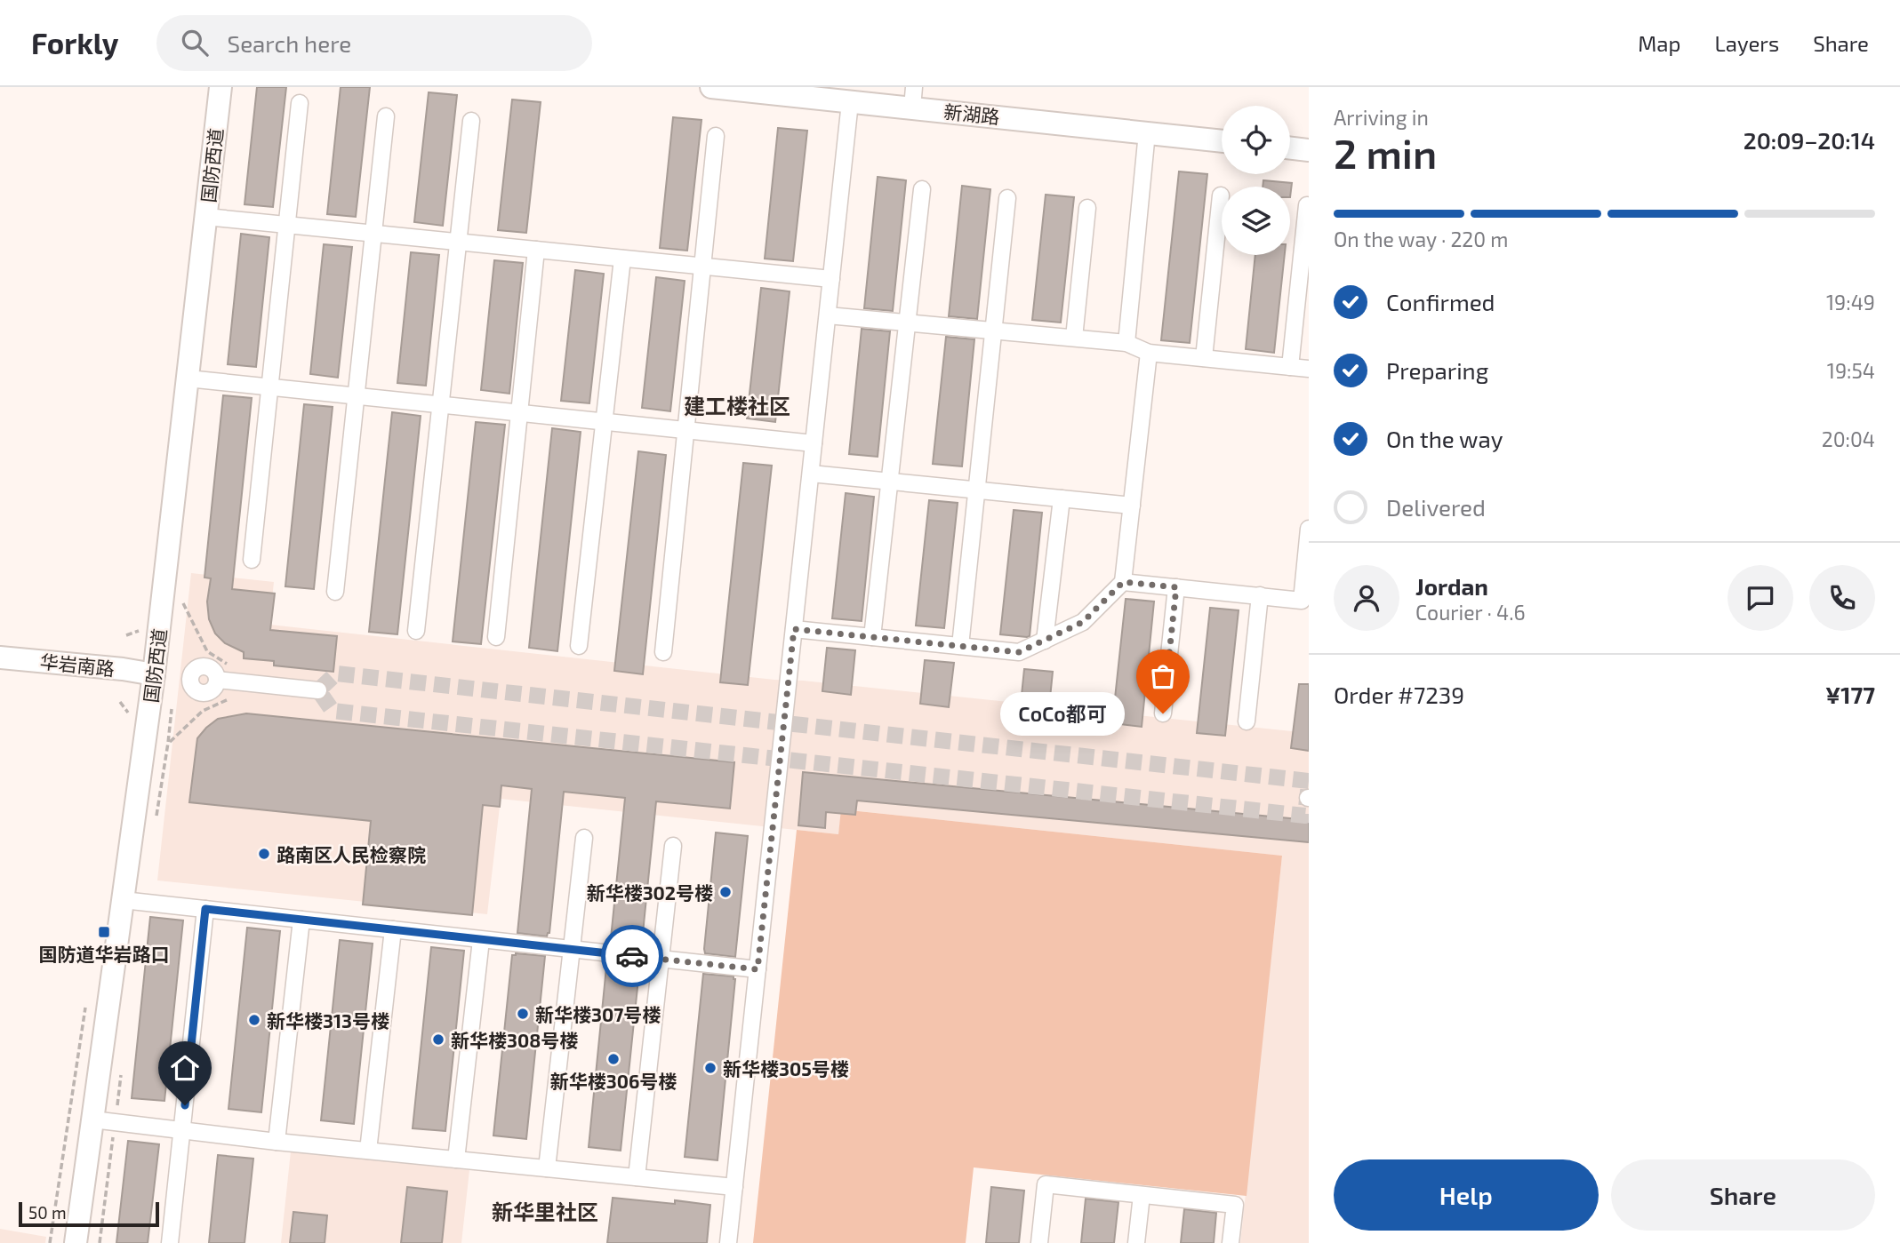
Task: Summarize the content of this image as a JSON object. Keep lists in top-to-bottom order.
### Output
{
  "streets": {
    "street": ["新湖路", "国防西道", "华岩南路"]
  },
  "crossings": [
    ["国防西道", "华岩南路"]
  ],
  "districts": ["建工楼社区", "新华里社区"],
  "places": {
    "other": [
      "CoCo都可",
      "路南区人民检察院",
      "新华楼302号楼",
      "新华楼307号楼",
      "新华楼313号楼",
      "新华楼308号楼",
      "新华楼306号楼",
      "新华楼305号楼"
    ],
    "transit": ["国防道华岩路口"]
  },
  "scale_bar": "50 m",
  "page": {
    "header": "Forkly",
    "search": "Search here",
    "nav": ["Map", "Layers", "Share"],
    "heading": ["2 min", "Arriving in", "20:09–20:14"],
    "panel": [
      "Jordan",
      "Courier · 4.6",
      "Order #7239",
      "¥177"
    ],
    "bar": "On the way · 220 m",
    "list": [
      ["Confirmed", "19:49"],
      ["Preparing", "19:54"],
      ["On the way", "20:04"],
      "Delivered"
    ],
    "bubble": "CoCo都可",
    "buttons": ["Help", "Share"],
    "scale": "50 m"
  }
}
